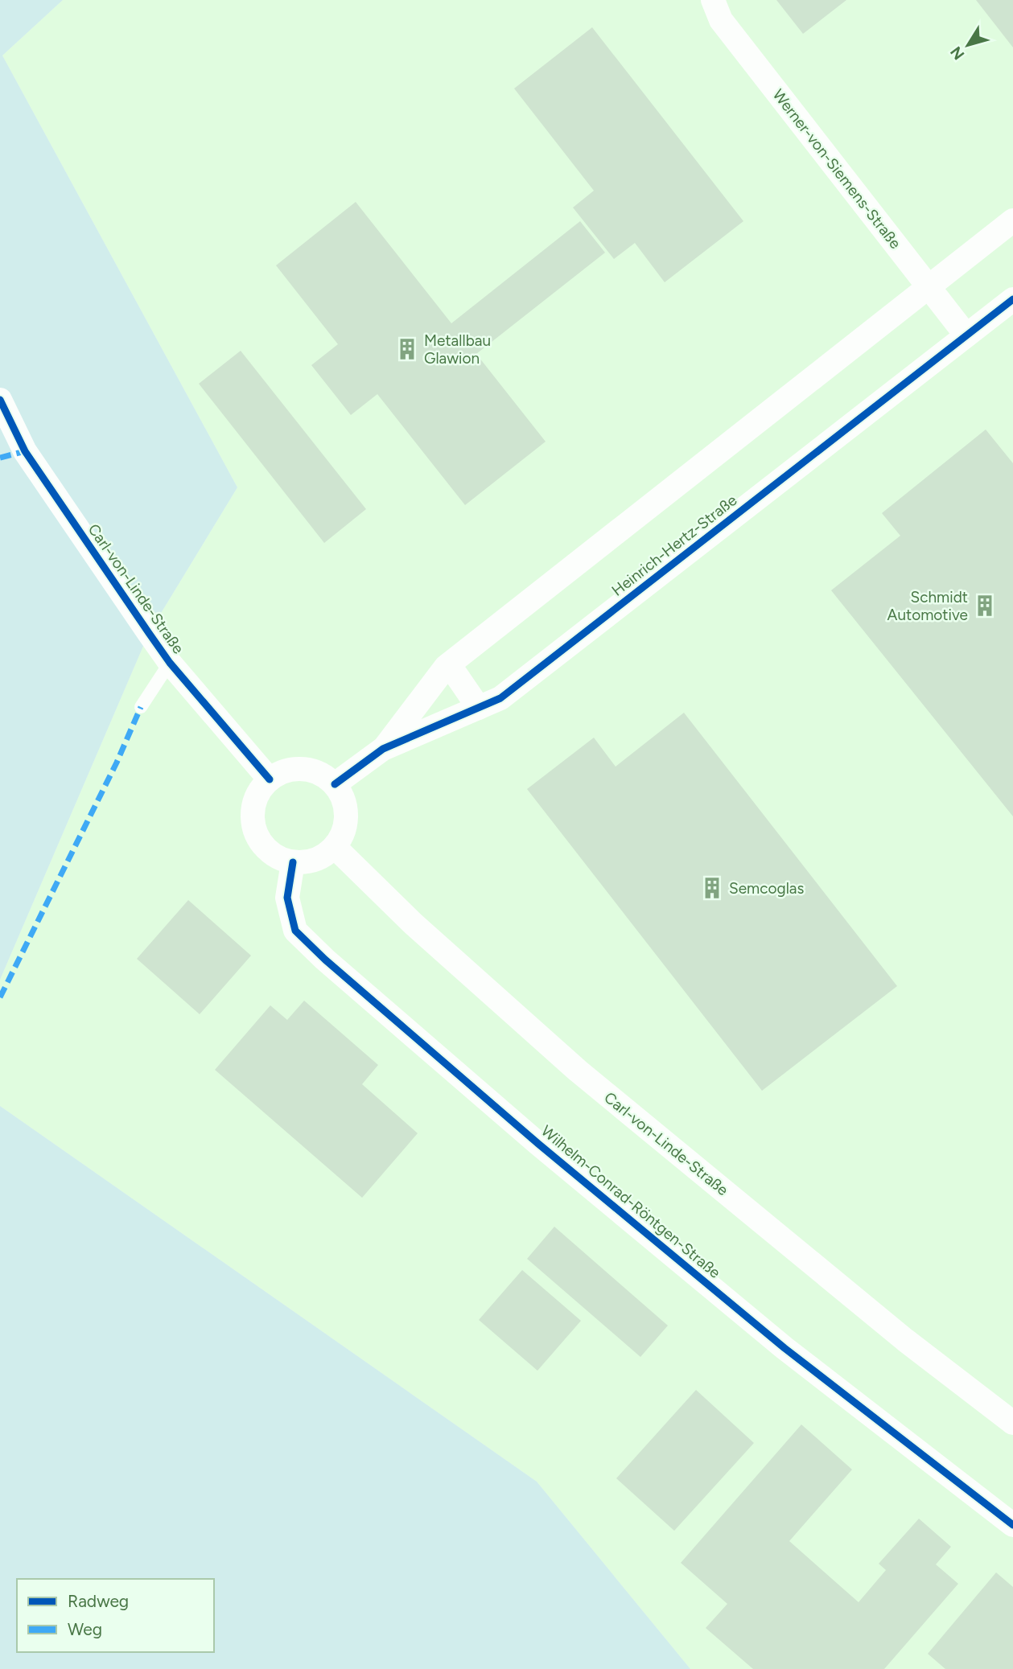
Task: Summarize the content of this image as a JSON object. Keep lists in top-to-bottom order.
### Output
{
  "streets": {
    "street": [
      "Werner-von-Siemens-Straße",
      "Heinrich-Hertz-Straße",
      "Carl-von-Linde-Straße",
      "Wilhelm-Conrad-Röntgen-Straße"
    ]
  },
  "crossings": [
    ["Werner-von-Siemens-Straße", "Heinrich-Hertz-Straße"],
    ["Heinrich-Hertz-Straße", "Carl-von-Linde-Straße"],
    ["Heinrich-Hertz-Straße", "Wilhelm-Conrad-Röntgen-Straße"],
    ["Carl-von-Linde-Straße", "Wilhelm-Conrad-Röntgen-Straße"]
  ],
  "places": {
    "building": ["Metallbau Glawion", "Schmidt Automotive", "Semcoglas"]
  },
  "legend": ["Radweg", "Weg"],
  "north": "bottom left"
}
